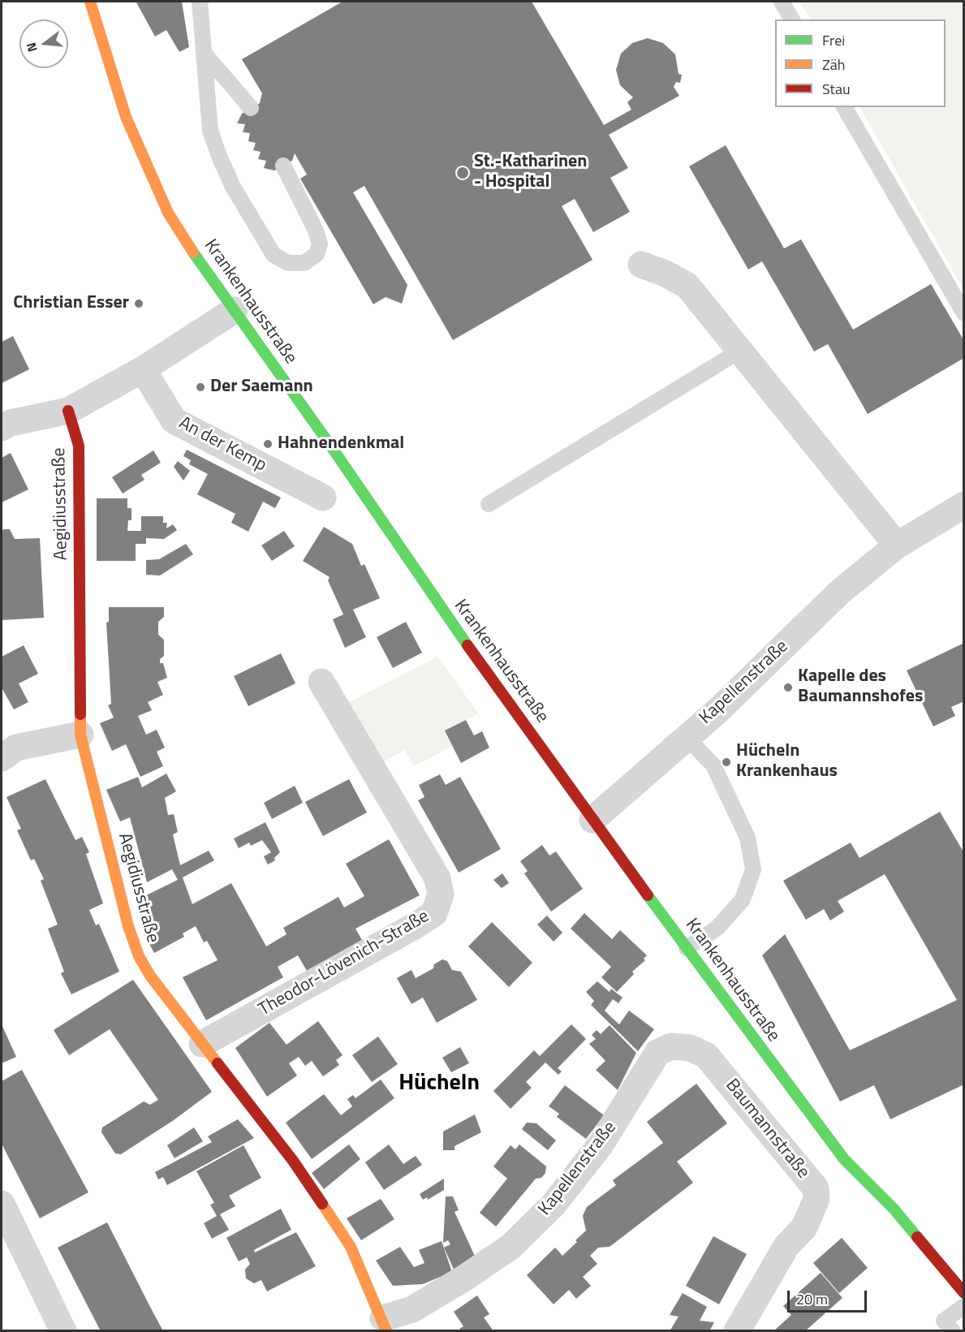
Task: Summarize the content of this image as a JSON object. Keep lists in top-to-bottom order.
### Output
{
  "streets": {
    "street": [
      "Krankenhausstraße",
      "An der Kemp",
      "Aegidiusstraße",
      "Kapellenstraße",
      "Theodor-Lövenich-Straße",
      "Baumannstraße"
    ]
  },
  "crossings": [
    ["Krankenhausstraße", "Kapellenstraße"],
    ["Aegidiusstraße", "Kapellenstraße"],
    ["Aegidiusstraße", "Theodor-Lövenich-Straße"],
    ["Kapellenstraße", "Baumannstraße"]
  ],
  "districts": ["Hücheln"],
  "places": [
    "St.-Katharinen - Hospital",
    "Christian Esser",
    "Der Saemann",
    "Hahnendenkmal",
    "Kapelle des Baumannshofes",
    "Hücheln Krankenhaus"
  ],
  "legend": ["Frei", "Zäh", "Stau"],
  "scale_bar": "20 m",
  "north": "left"
}
